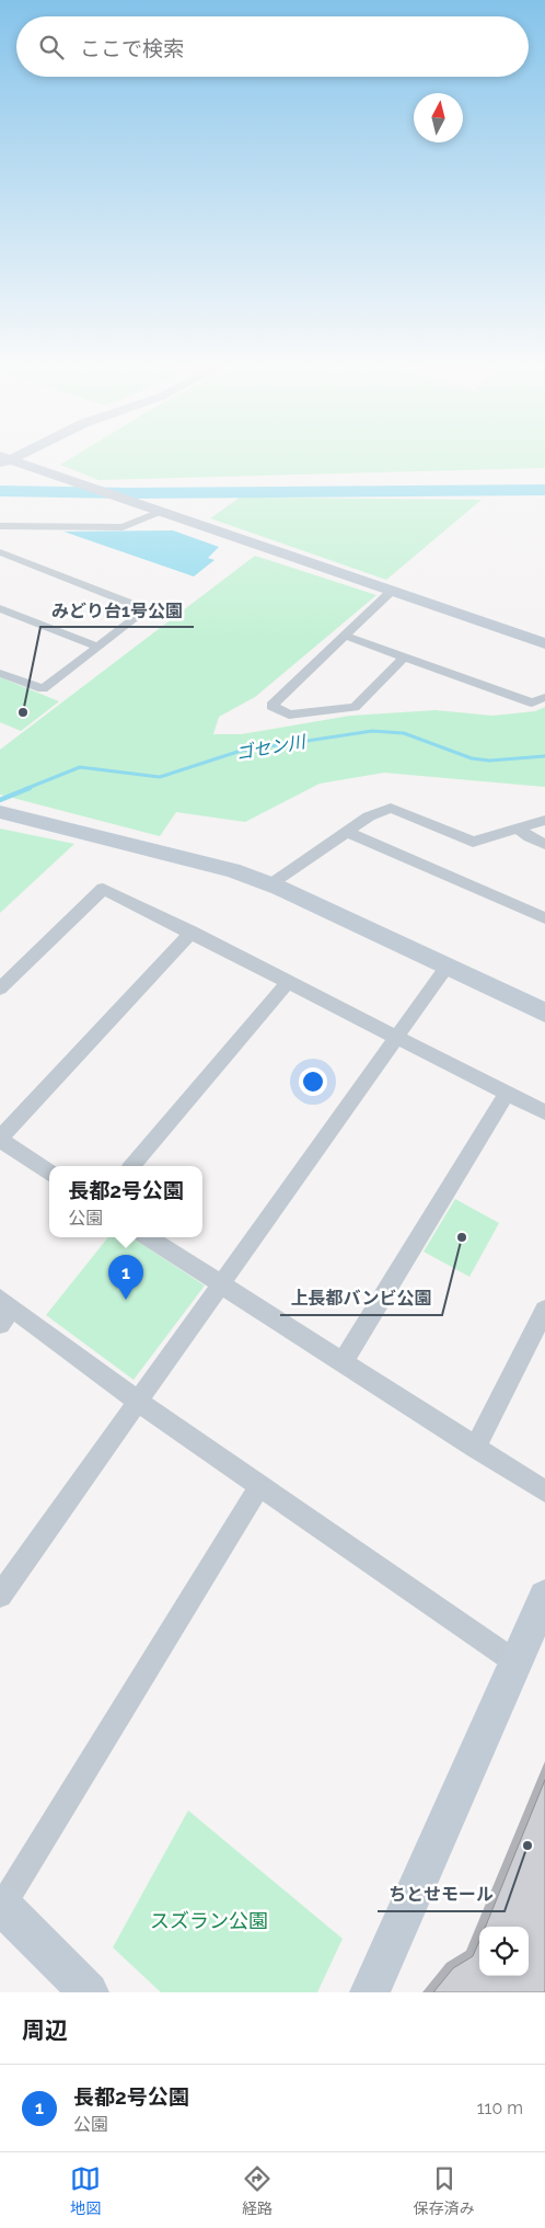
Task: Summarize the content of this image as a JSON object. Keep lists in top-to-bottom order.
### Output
{
  "water": ["ゴセン川"],
  "parks": ["スズラン公園"],
  "places": ["みどり台1号公園", "上長都バンビ公園", "ちとせモール"],
  "north": "top",
  "page": {
    "search": "ここで検索",
    "popup": ["長都2号公園", "公園"],
    "pins": "1",
    "heading": "周辺",
    "list": [
      {
        "mark": "1",
        "name": "長都2号公園",
        "note": "公園",
        "value": "110 m"
      }
    ],
    "nav": ["地図", "経路", "保存済み"]
  }
}
